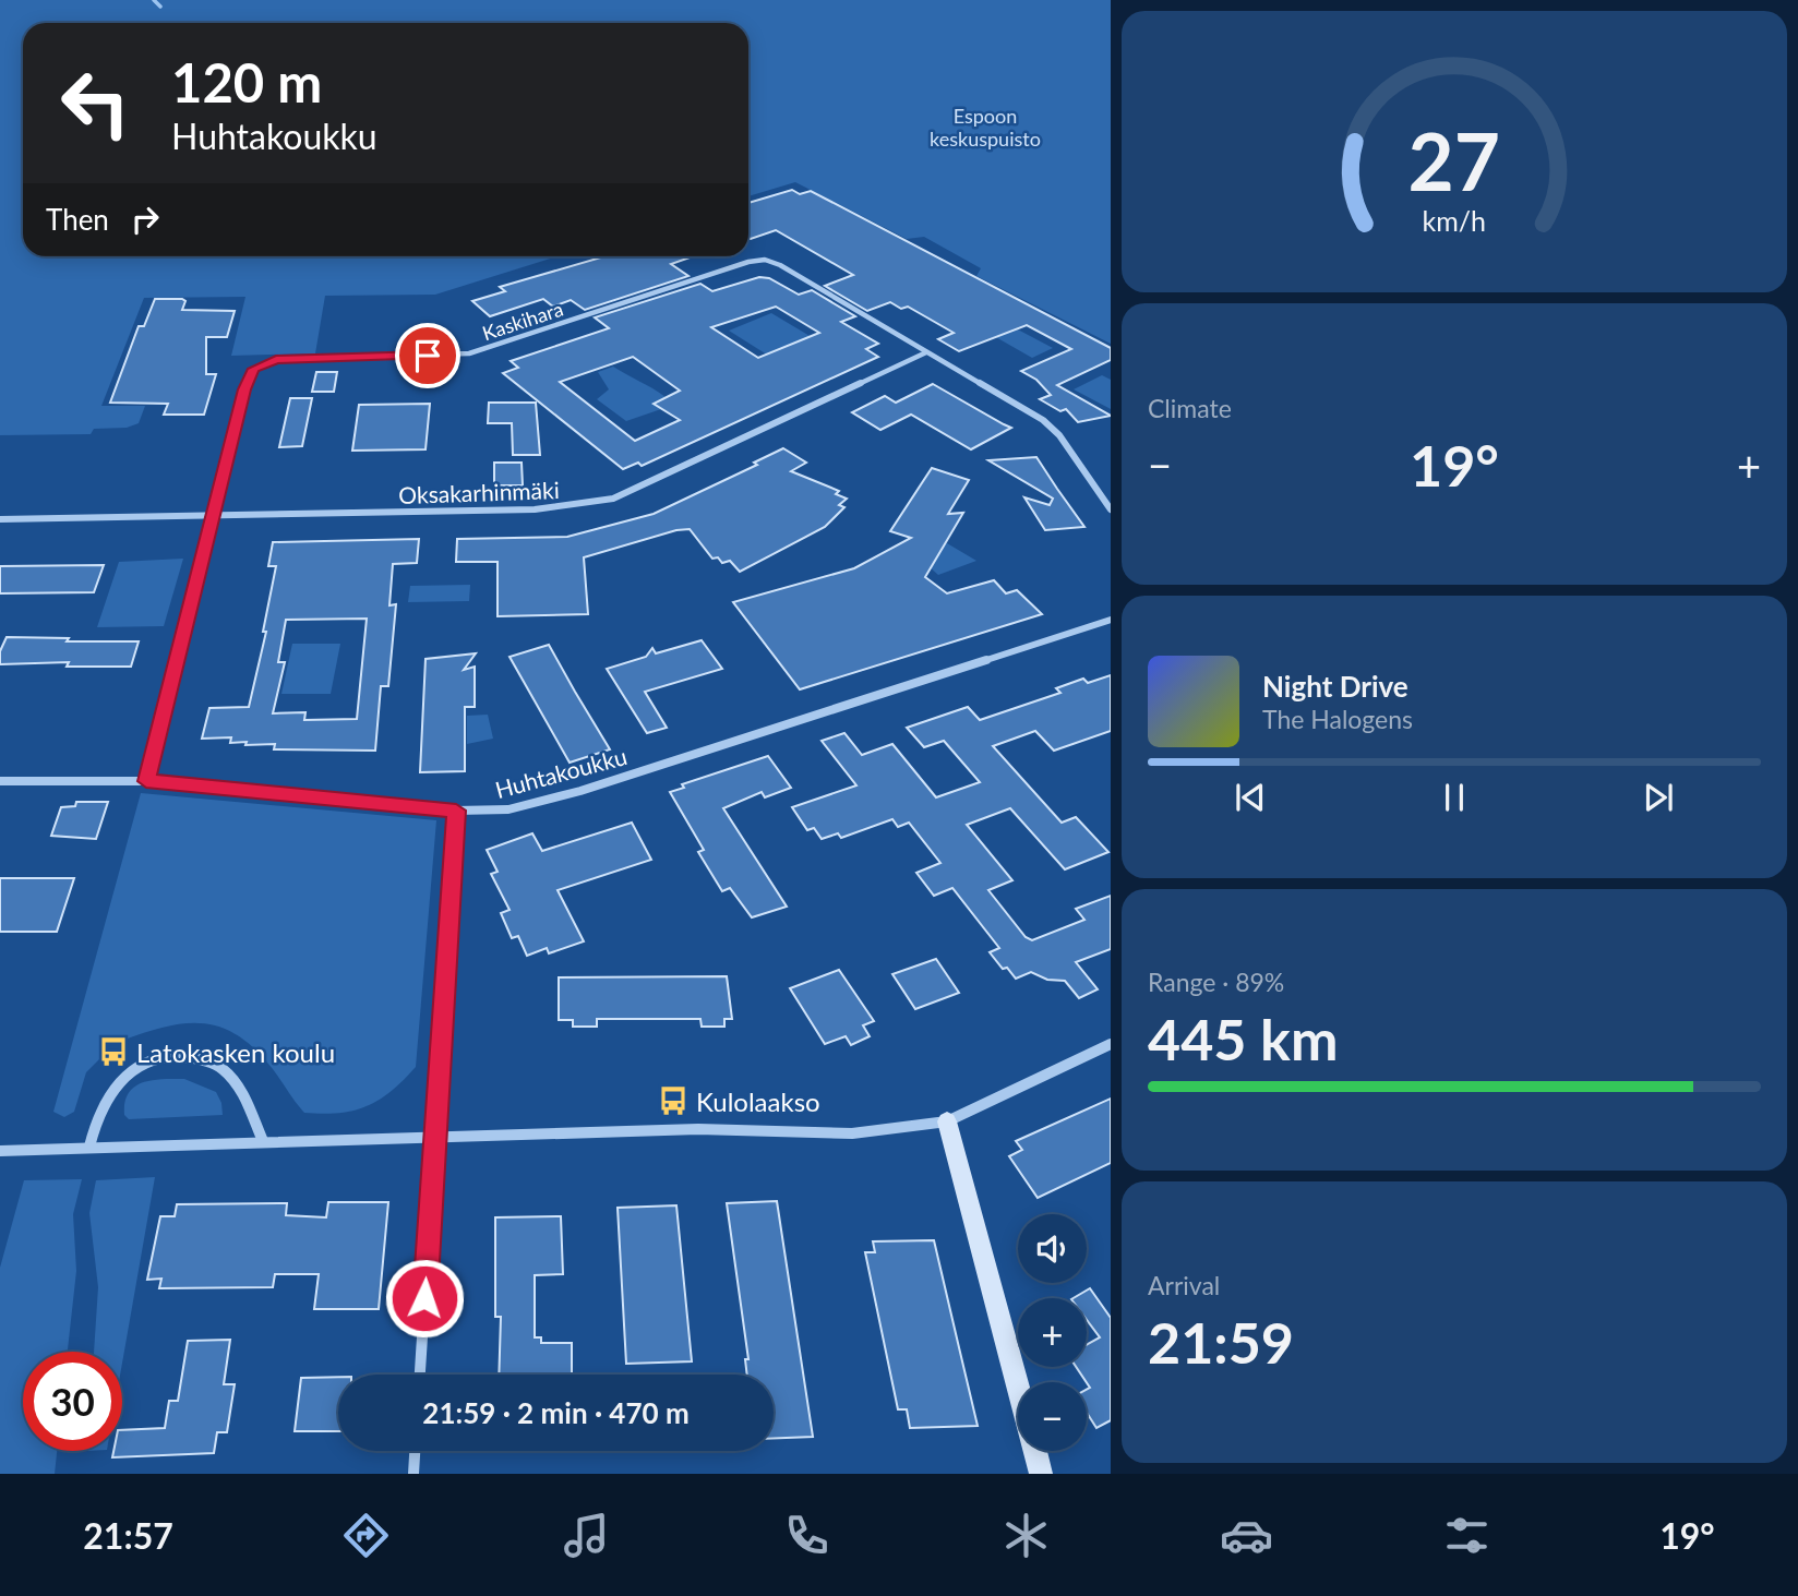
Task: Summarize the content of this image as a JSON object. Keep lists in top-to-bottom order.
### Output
{
  "streets": {
    "street": ["Kaskihara", "Oksakarhinmäki", "Huhtakoukku"]
  },
  "crossings": [
    ["Kaskihara", "Oksakarhinmäki"]
  ],
  "parks": ["Espoon keskuspuisto"],
  "places": {
    "bus stop": ["Latokasken koulu", "Kulolaakso"]
  },
  "page": {
    "turn": ["120 m", "Huhtakoukku"],
    "then": "Then",
    "tile": [
      "Climate",
      ["Range · 89%", "445 km"],
      ["Arrival", "21:59"]
    ],
    "heat": ["−", "19°", "+"],
    "song": ["Night Drive", "The Halogens"],
    "map_buttons": ["+", "−"],
    "limit": "30",
    "trip": "21:59 · 2 min · 470 m",
    "tabs": ["21:57", "19°"],
    "gauge": ["27", "km/h"]
  }
}
